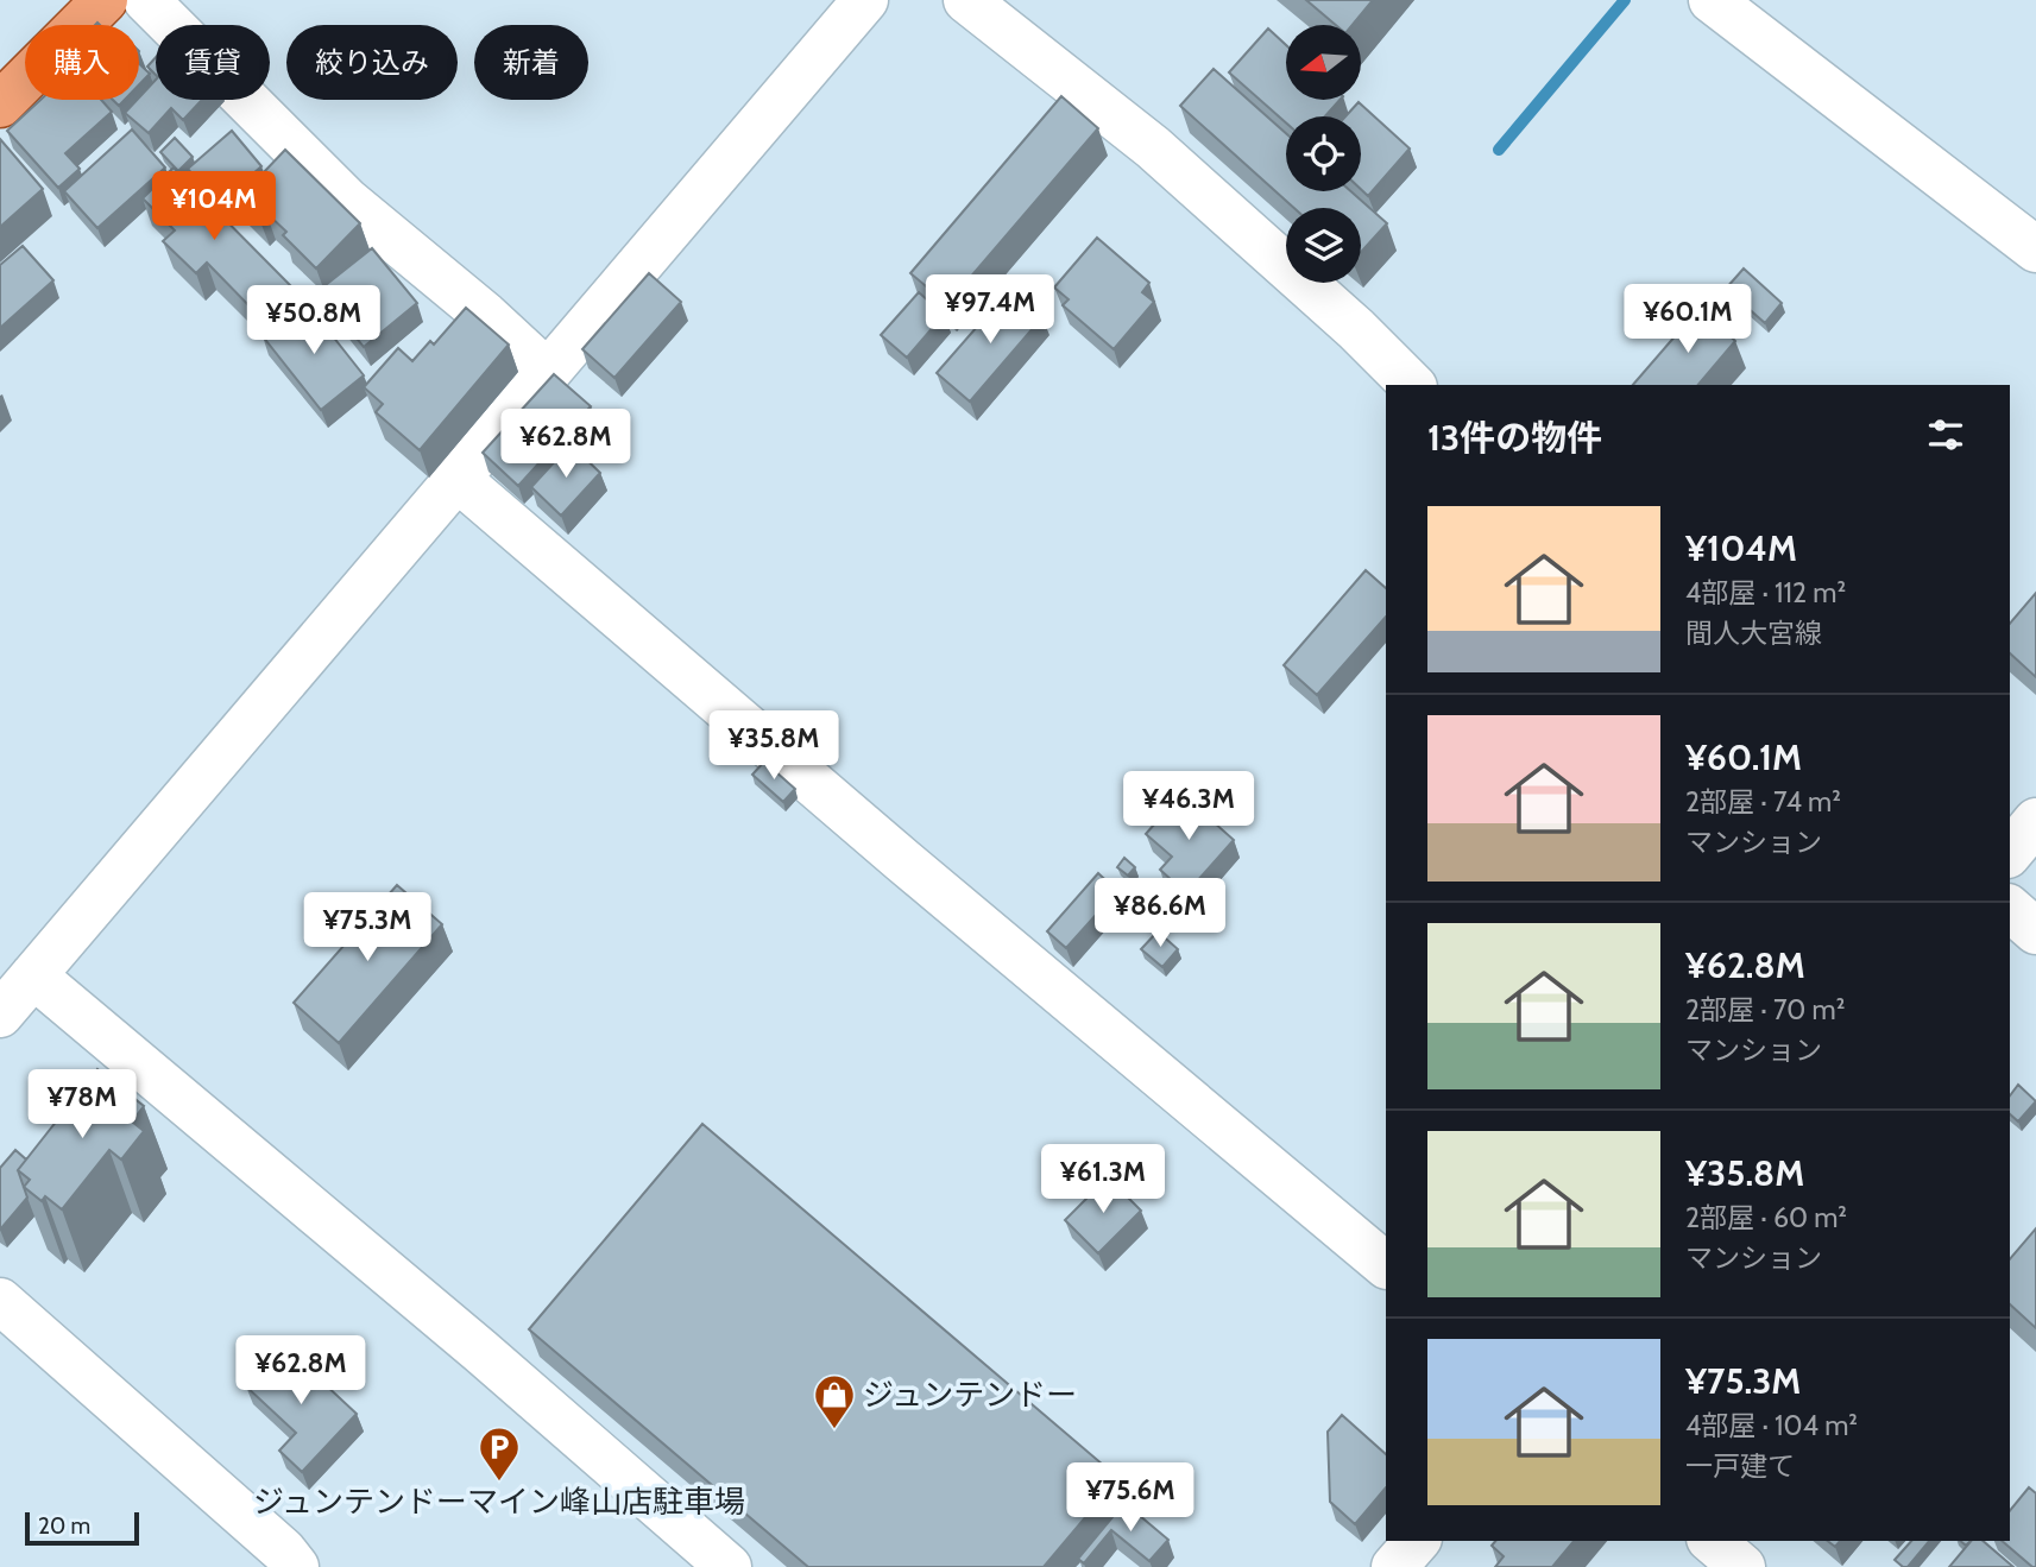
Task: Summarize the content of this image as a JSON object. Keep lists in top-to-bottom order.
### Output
{
  "places": {
    "shop": ["ジュンテンドー"],
    "parking": ["ジュンテンドーマイン峰山店駐車場"]
  },
  "scale_bar": "20 m",
  "north": "left",
  "page": {
    "chip": [
      "購入",
      "賃貸",
      "絞り込み",
      "新着"
    ],
    "price": [
      "¥104M",
      "¥97.4M",
      "¥60.1M",
      "¥50.8M",
      "¥62.8M",
      "¥35.8M",
      "¥46.3M",
      "¥86.6M",
      "¥75.3M",
      "¥78M",
      "¥61.3M",
      "¥62.8M",
      "¥75.6M"
    ],
    "heading": "13件の物件",
    "list": [
      {
        "name": "¥104M",
        "note": "4部屋 · 112 m² · 間人大宮線"
      },
      {
        "name": "¥60.1M",
        "note": "2部屋 · 74 m² · マンション"
      },
      {
        "name": "¥62.8M",
        "note": "2部屋 · 70 m² · マンション"
      },
      {
        "name": "¥35.8M",
        "note": "2部屋 · 60 m² · マンション"
      },
      {
        "name": "¥75.3M",
        "note": "4部屋 · 104 m² · 一戸建て"
      }
    ],
    "scale": "20 m"
  }
}
